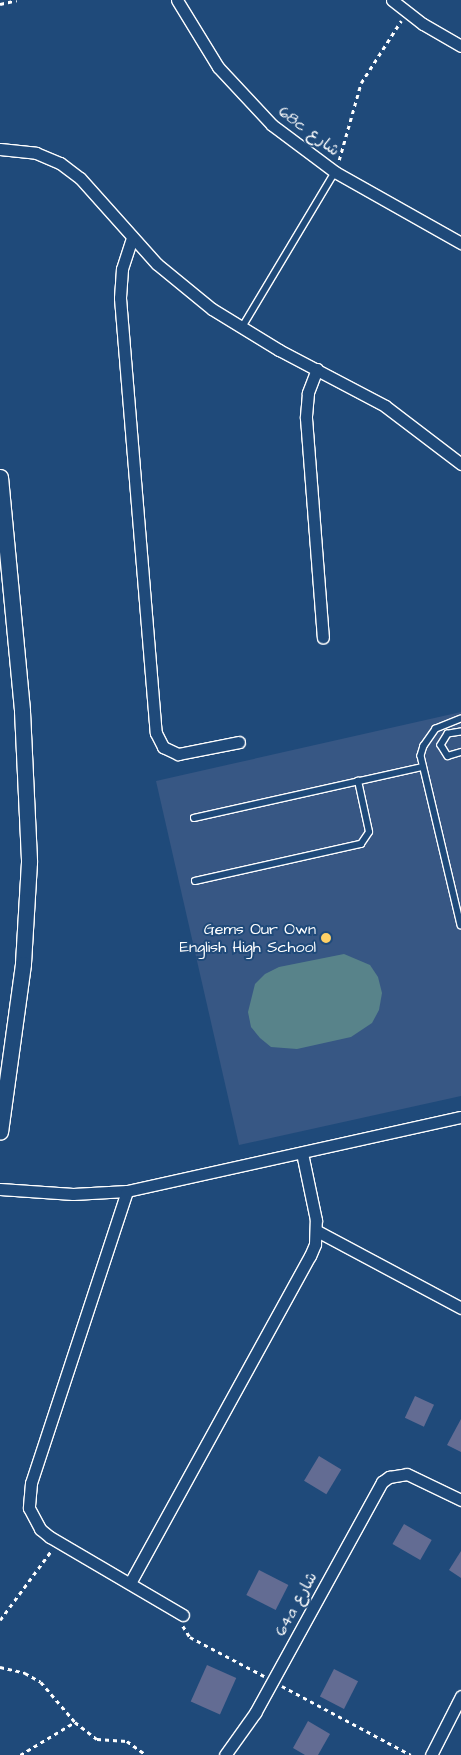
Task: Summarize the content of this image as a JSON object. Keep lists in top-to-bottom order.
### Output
{
  "streets": {
    "street": ["68c شارع", "64a شارع"]
  },
  "places": ["Gems Our Own English High School"]
}
